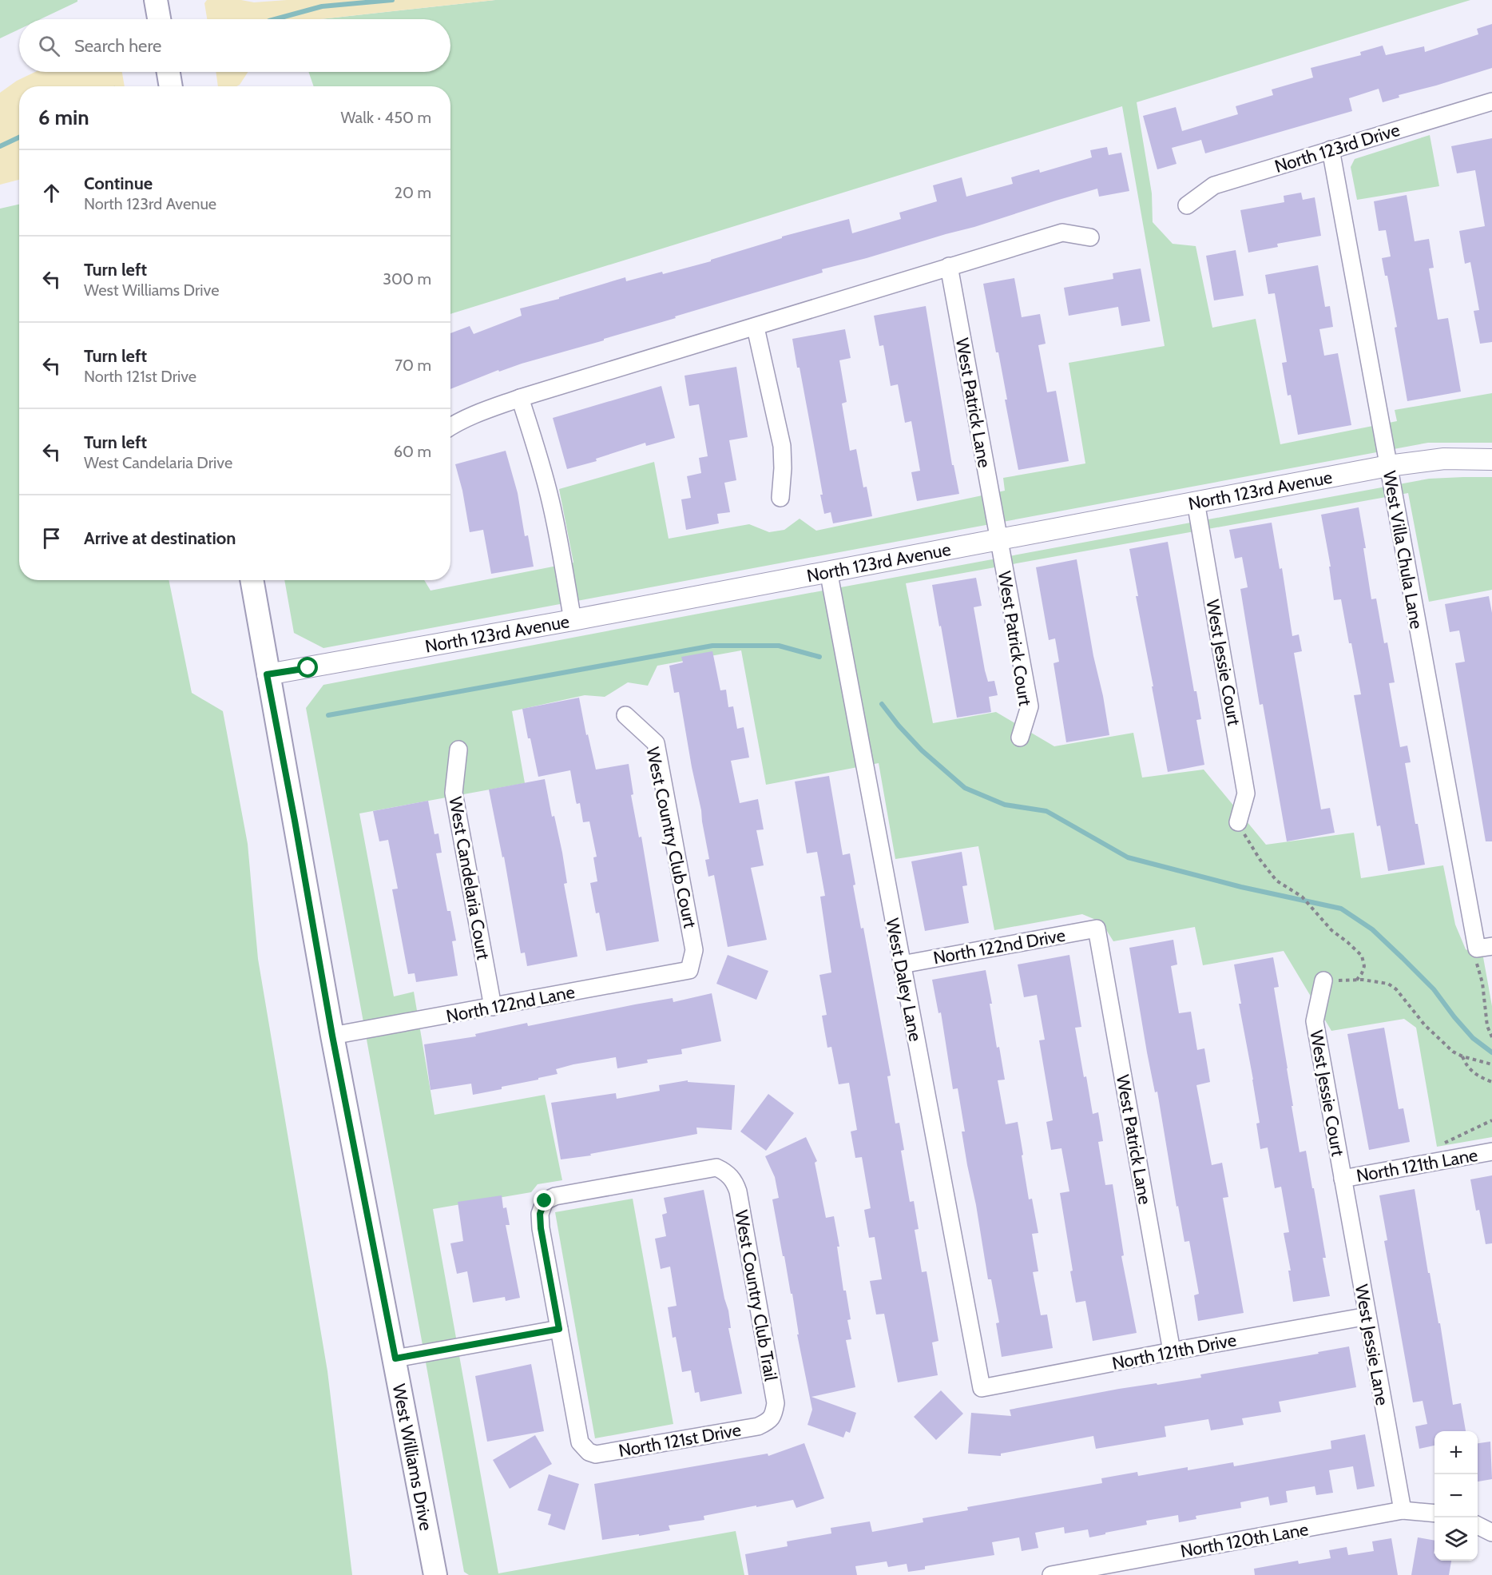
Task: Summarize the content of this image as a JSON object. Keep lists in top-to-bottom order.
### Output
{
  "streets": {
    "main road": ["West Williams Drive"],
    "street": [
      "North 123rd Drive",
      "West Patrick Lane",
      "North 123rd Avenue",
      "West Villa Chula Lane",
      "West Patrick Court",
      "West Jessie Court",
      "West Country Club Court",
      "West Candelaria Court",
      "North 122nd Drive",
      "West Daley Lane",
      "North 122nd Lane",
      "North 121th Lane",
      "West Country Club Trail",
      "West Jessie Lane",
      "North 121th Drive",
      "North 121st Drive",
      "North 120th Lane"
    ]
  },
  "crossings": [
    ["North 123rd Drive", "West Villa Chula Lane"],
    ["West Patrick Lane", "North 123rd Avenue"],
    ["West Patrick Lane", "West Patrick Court"],
    ["West Patrick Lane", "North 122nd Drive"],
    ["West Patrick Lane", "North 121th Drive"],
    ["North 123rd Avenue", "West Villa Chula Lane"],
    ["North 123rd Avenue", "West Patrick Court"],
    ["North 123rd Avenue", "West Jessie Court"],
    ["North 123rd Avenue", "West Daley Lane"],
    ["North 123rd Avenue", "West Williams Drive"],
    ["West Jessie Court", "North 121th Lane"],
    ["West Jessie Court", "West Jessie Lane"],
    ["West Country Club Court", "North 122nd Lane"],
    ["West Candelaria Court", "North 122nd Lane"],
    ["North 122nd Drive", "West Daley Lane"],
    ["West Daley Lane", "North 121th Drive"],
    ["North 122nd Lane", "West Williams Drive"],
    ["North 121th Lane", "West Jessie Lane"],
    ["West Country Club Trail", "North 121st Drive"],
    ["West Jessie Lane", "North 121th Drive"],
    ["West Jessie Lane", "North 120th Lane"]
  ],
  "page": {
    "search": "Search here",
    "heading": ["6 min", "Walk · 450 m"],
    "list": [
      ["Continue", "North 123rd Avenue", "20 m"],
      ["Turn left", "West Williams Drive", "300 m"],
      ["Turn left", "North 121st Drive", "70 m"],
      ["Turn left", "West Candelaria Drive", "60 m"],
      "Arrive at destination"
    ],
    "map_buttons": ["+", "−"]
  }
}
